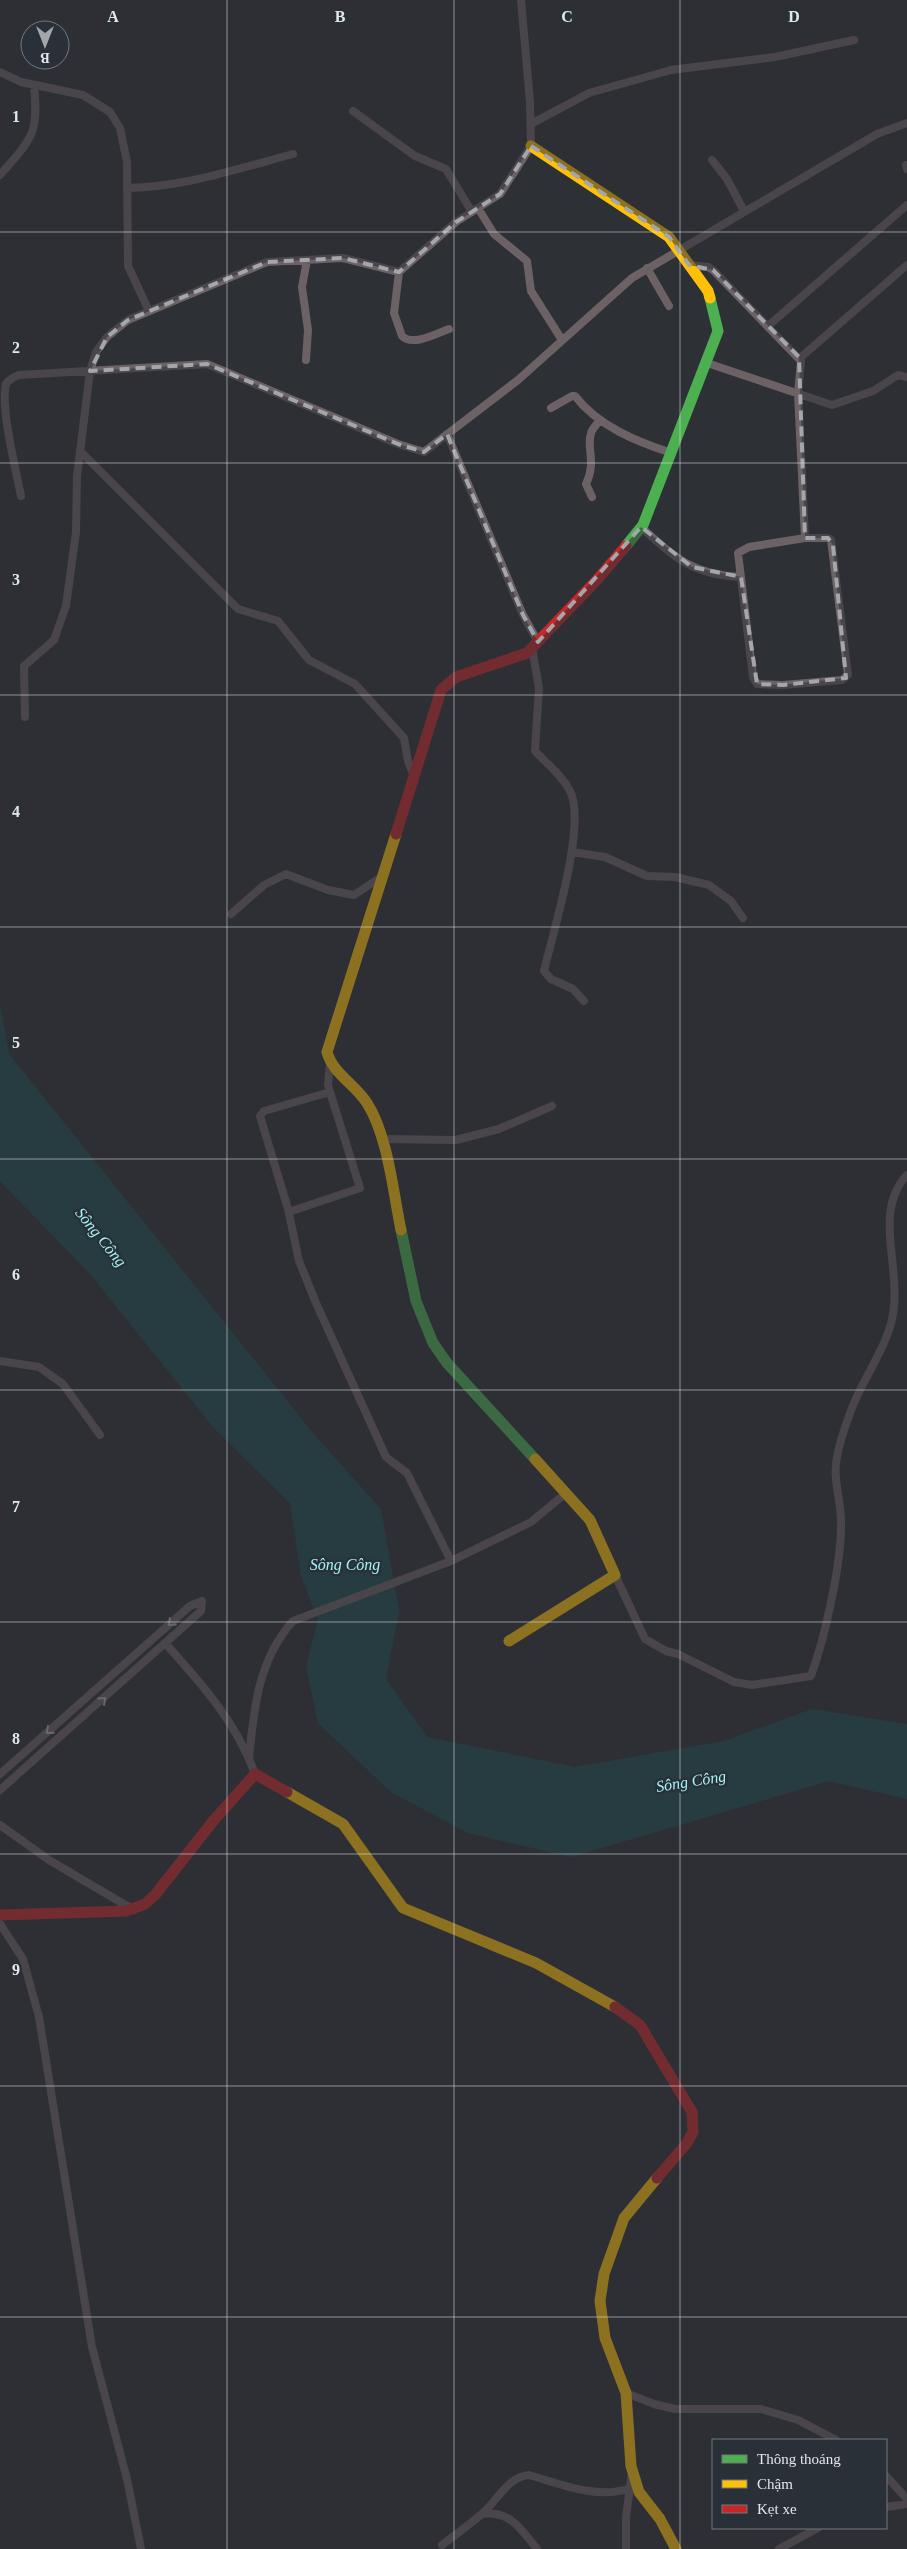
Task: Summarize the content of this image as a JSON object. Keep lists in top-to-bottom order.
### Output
{
  "water": ["Sông Công"],
  "legend": ["Thông thoáng", "Chậm", "Kẹt xe"],
  "north": "bottom",
  "grid": {
    "columns": [
      "A",
      "B",
      "C",
      "D"
    ],
    "rows": [
      "1",
      "2",
      "3",
      "4",
      "5",
      "6",
      "7",
      "8",
      "9"
    ]
  }
}
